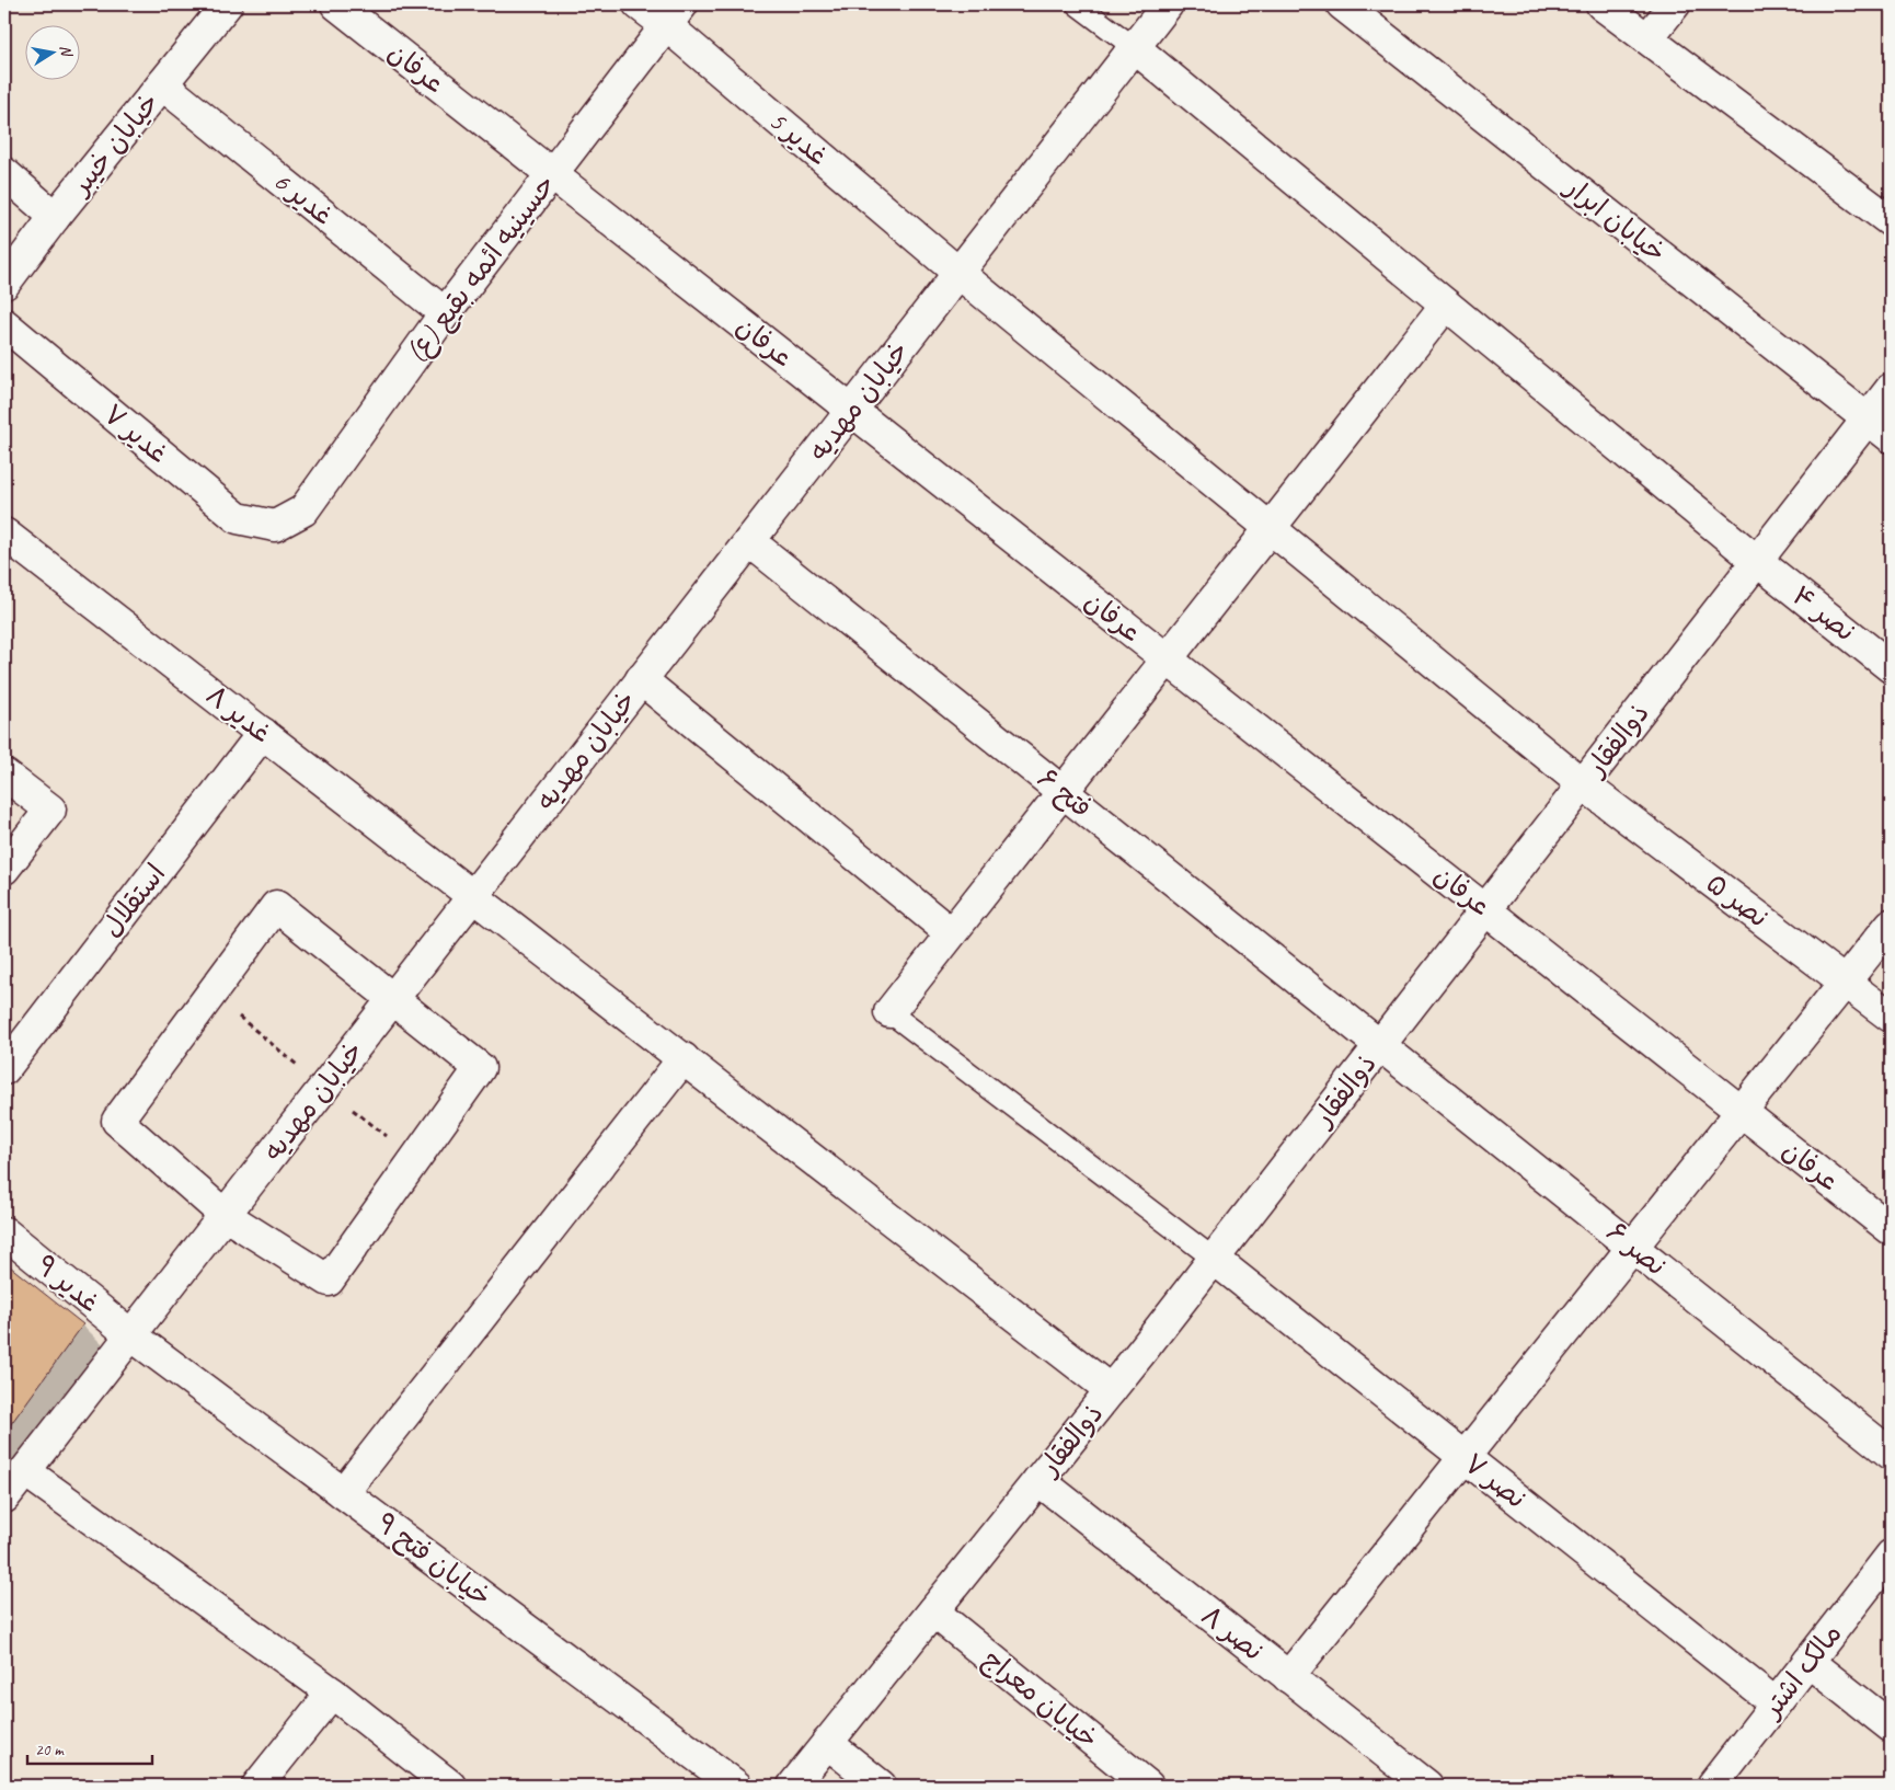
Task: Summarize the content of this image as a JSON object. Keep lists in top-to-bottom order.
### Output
{
  "streets": {
    "street": [
      "عرفان",
      "غدیر 5",
      "خیابان خیبر",
      "غدیر 6",
      "خیابان ابرار",
      "حسینیه ائمه بقیع (ع)",
      "خیابان مهدیه",
      "غدیر ۷",
      "نصر ۴",
      "غدیر ۸",
      "ذوالفقار",
      "فتح ۶",
      "استقلال",
      "نصر ۵",
      "نصر ۶",
      "غدیر ۹",
      "نصر ۷",
      "خیابان فتح ۹",
      "نصر ۸",
      "مالک اشتر",
      "خیابان معراج"
    ]
  },
  "crossings": [
    ["عرفان", "حسینیه ائمه بقیع (ع)"],
    ["عرفان", "خیابان مهدیه"],
    ["عرفان", "ذوالفقار"],
    ["غدیر 5", "حسینیه ائمه بقیع (ع)"],
    ["غدیر 5", "خیابان مهدیه"],
    ["غدیر 5", "نصر ۵"],
    ["خیابان خیبر", "غدیر 6"],
    ["غدیر 6", "حسینیه ائمه بقیع (ع)"],
    ["خیابان ابرار", "ذوالفقار"],
    ["حسینیه ائمه بقیع (ع)", "غدیر ۷"],
    ["خیابان مهدیه", "نصر ۴"],
    ["خیابان مهدیه", "غدیر ۸"],
    ["خیابان مهدیه", "فتح ۶"],
    ["خیابان مهدیه", "غدیر ۹"],
    ["خیابان مهدیه", "خیابان فتح ۹"],
    ["نصر ۴", "ذوالفقار"],
    ["غدیر ۸", "ذوالفقار"],
    ["غدیر ۸", "استقلال"],
    ["ذوالفقار", "فتح ۶"],
    ["ذوالفقار", "نصر ۵"],
    ["ذوالفقار", "نصر ۶"],
    ["ذوالفقار", "نصر ۷"],
    ["ذوالفقار", "نصر ۸"],
    ["ذوالفقار", "خیابان معراج"],
    ["فتح ۶", "نصر ۶"],
    ["غدیر ۹", "خیابان فتح ۹"],
    ["نصر ۷", "مالک اشتر"]
  ],
  "scale_bar": "20 m",
  "north": "right"
}
